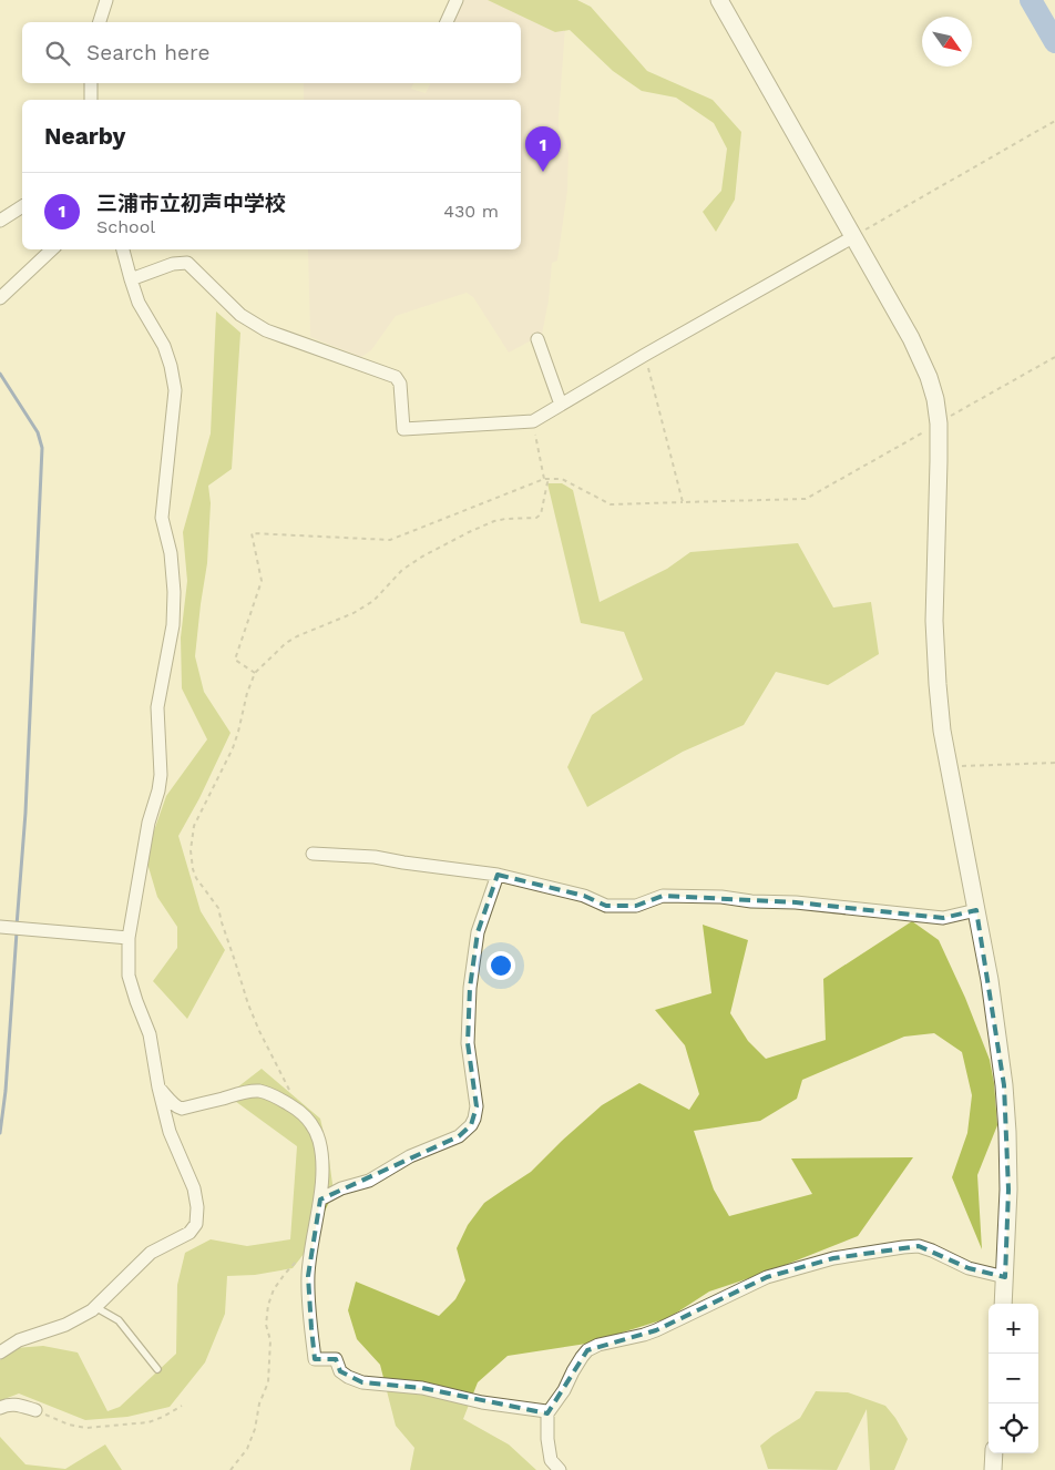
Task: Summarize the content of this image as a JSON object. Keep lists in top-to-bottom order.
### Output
{
  "north": "bottom right",
  "page": {
    "search": "Search here",
    "heading": "Nearby",
    "pins": "1",
    "list": [
      {
        "mark": "1",
        "name": "三浦市立初声中学校",
        "note": "School",
        "value": "430 m"
      }
    ],
    "map_buttons": ["+", "−"]
  }
}
